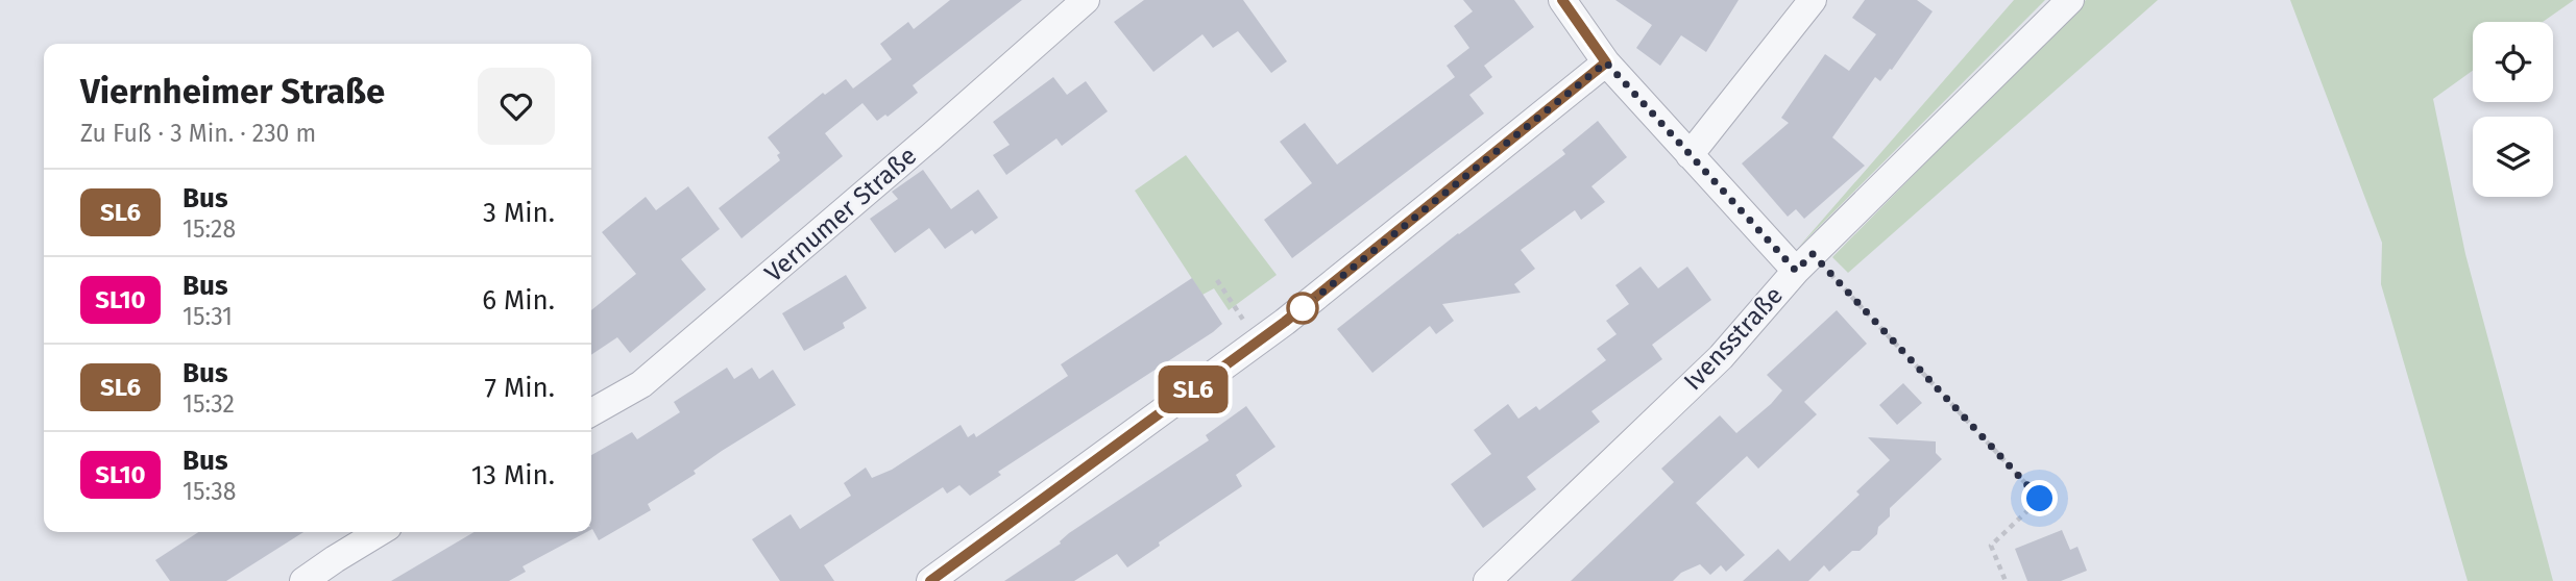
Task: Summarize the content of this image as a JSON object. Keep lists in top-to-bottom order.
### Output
{
  "streets": {
    "street": ["Vernumer Straße", "Ivensstraße"]
  },
  "lines": ["bus line SL6"],
  "page": {
    "on_map": "SL6",
    "heading": ["Viernheimer Straße", "Zu Fuß · 3 Min. · 230 m"],
    "list": [
      {
        "mark": "SL6",
        "name": "Bus",
        "note": "15:28",
        "value": "3 Min."
      },
      {
        "mark": "SL10",
        "name": "Bus",
        "note": "15:31",
        "value": "6 Min."
      },
      {
        "mark": "SL6",
        "name": "Bus",
        "note": "15:32",
        "value": "7 Min."
      },
      {
        "mark": "SL10",
        "name": "Bus",
        "note": "15:38",
        "value": "13 Min."
      }
    ]
  }
}
